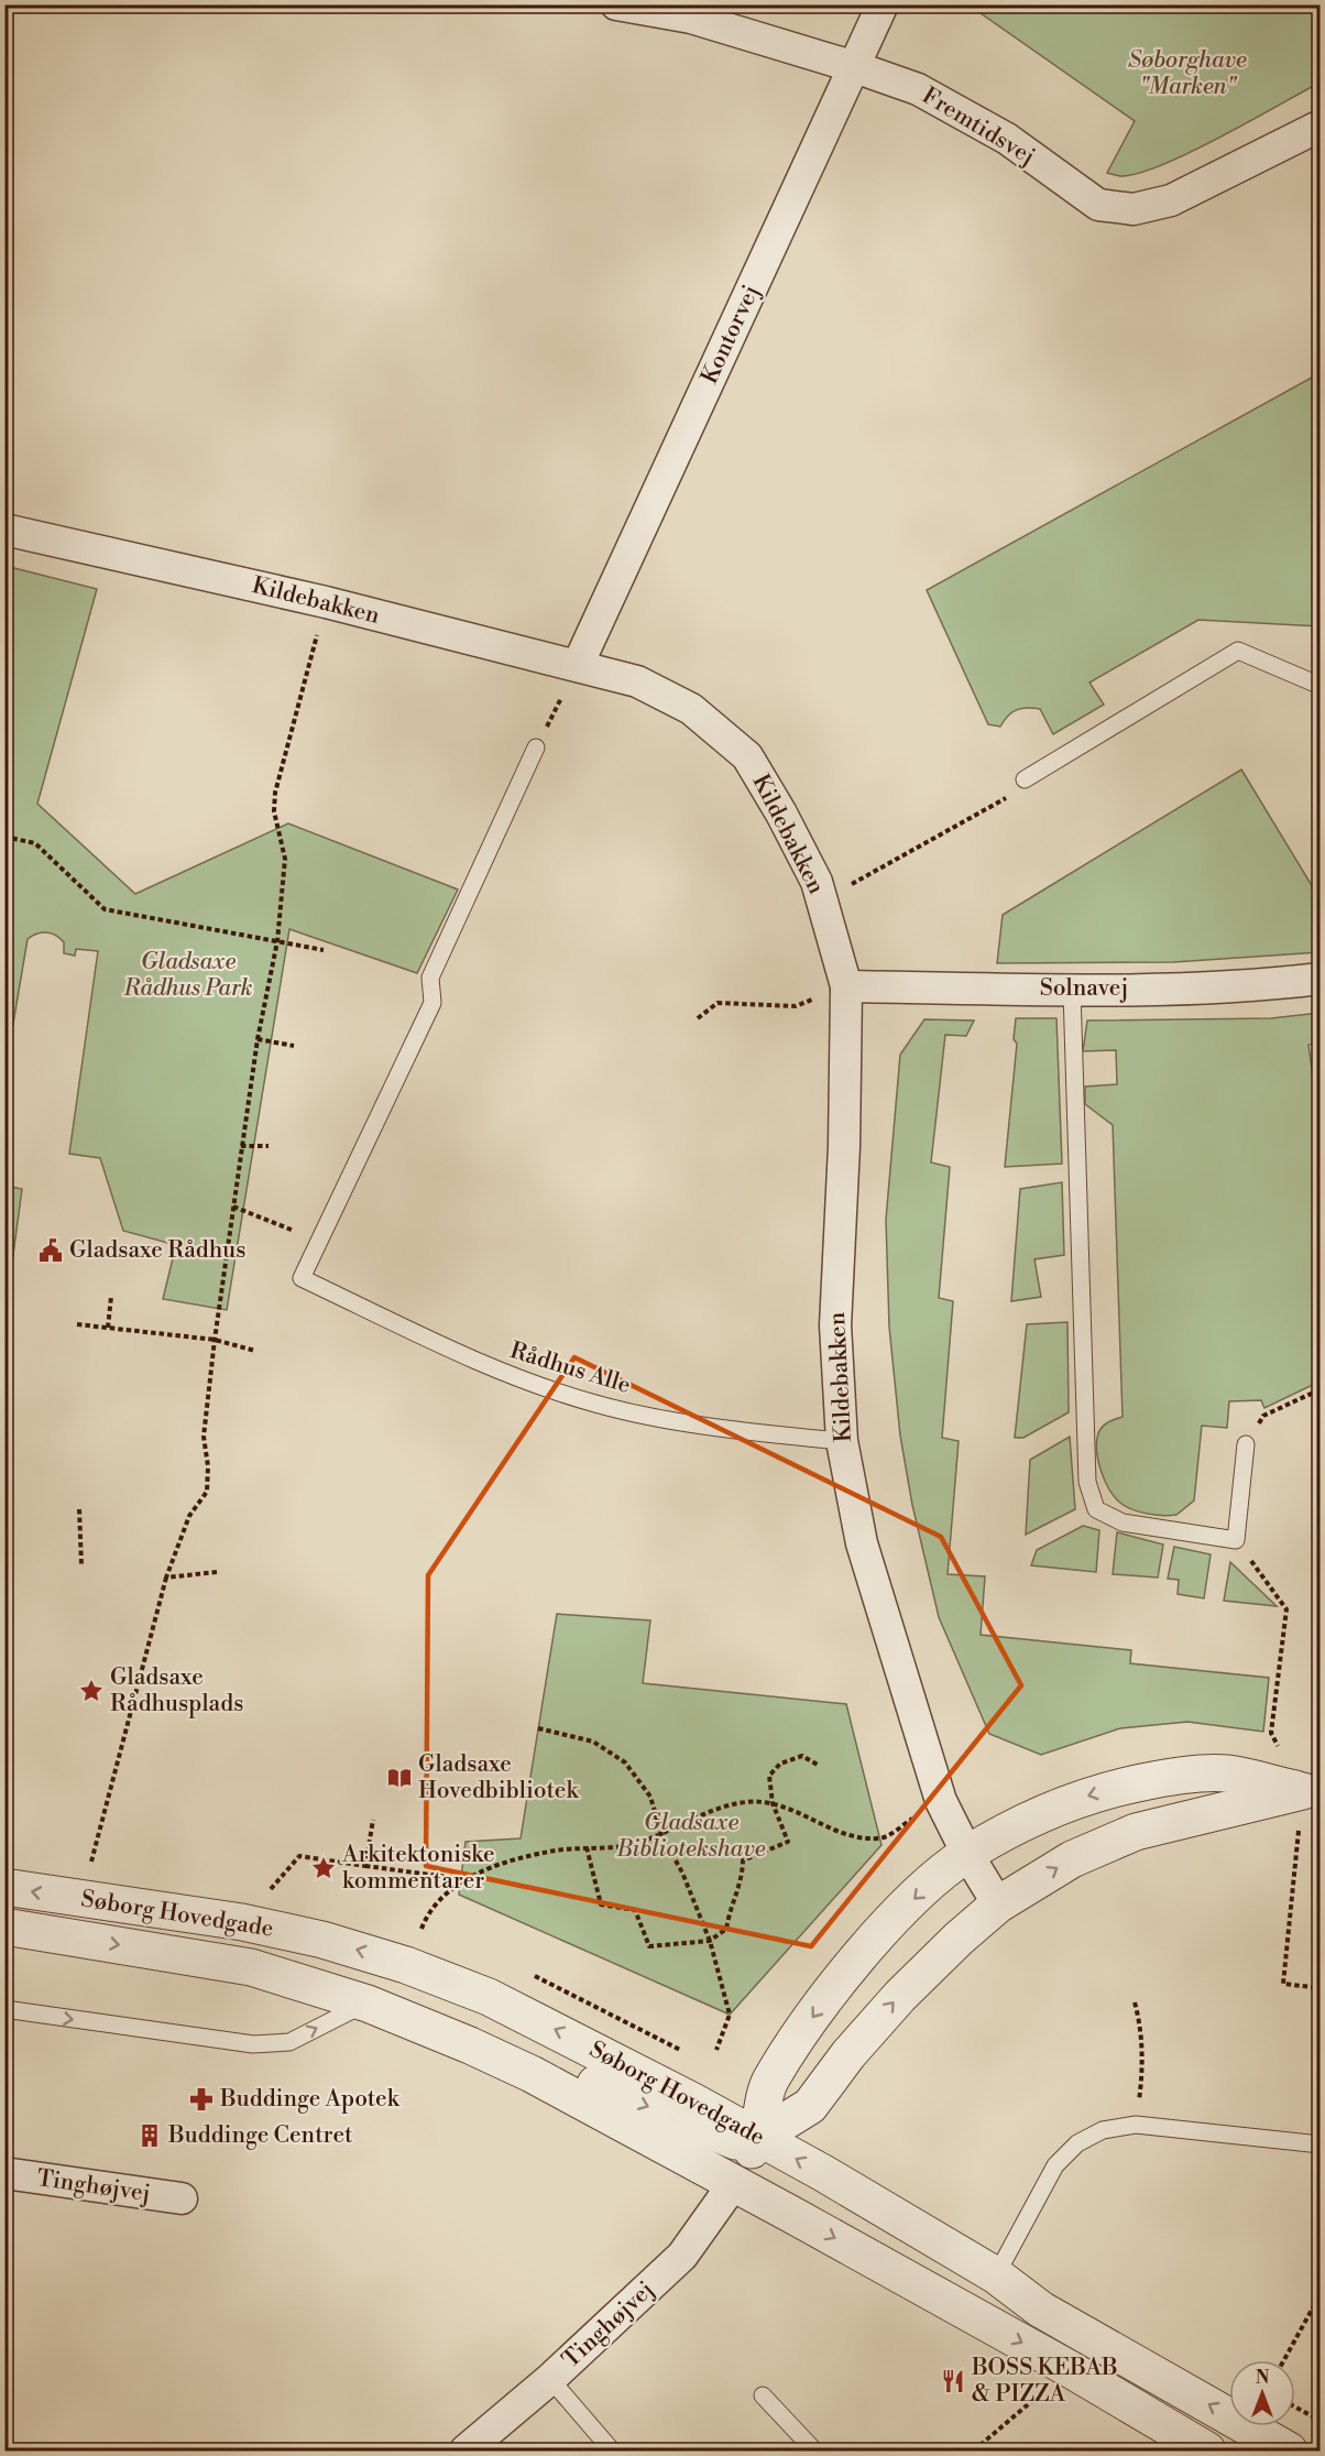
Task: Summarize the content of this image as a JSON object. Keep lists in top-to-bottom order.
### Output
{
  "streets": {
    "street": [
      "Fremtidsvej",
      "Kontorvej",
      "Kildebakken",
      "Solnavej",
      "Søborg Hovedgade",
      "Tinghøjvej"
    ],
    "lane": ["Rådhus Alle"]
  },
  "crossings": [
    ["Fremtidsvej", "Kontorvej"],
    ["Kontorvej", "Kildebakken"],
    ["Kildebakken", "Solnavej"],
    ["Kildebakken", "Rådhus Alle"],
    ["Søborg Hovedgade", "Tinghøjvej"]
  ],
  "parks": ["Søborghave \"Marken\"", "Gladsaxe Rådhus Park", "Gladsaxe Bibliotekshave"],
  "places": {
    "public building": ["Gladsaxe Rådhus"],
    "place": ["Gladsaxe Rådhusplads", "Arkitektoniske kommentarer"],
    "library": ["Gladsaxe Hovedbibliotek"],
    "pharmacy": ["Buddinge Apotek"],
    "building": ["Buddinge Centret"],
    "restaurant": ["BOSS KEBAB & PIZZA"]
  },
  "north": "top"
}
